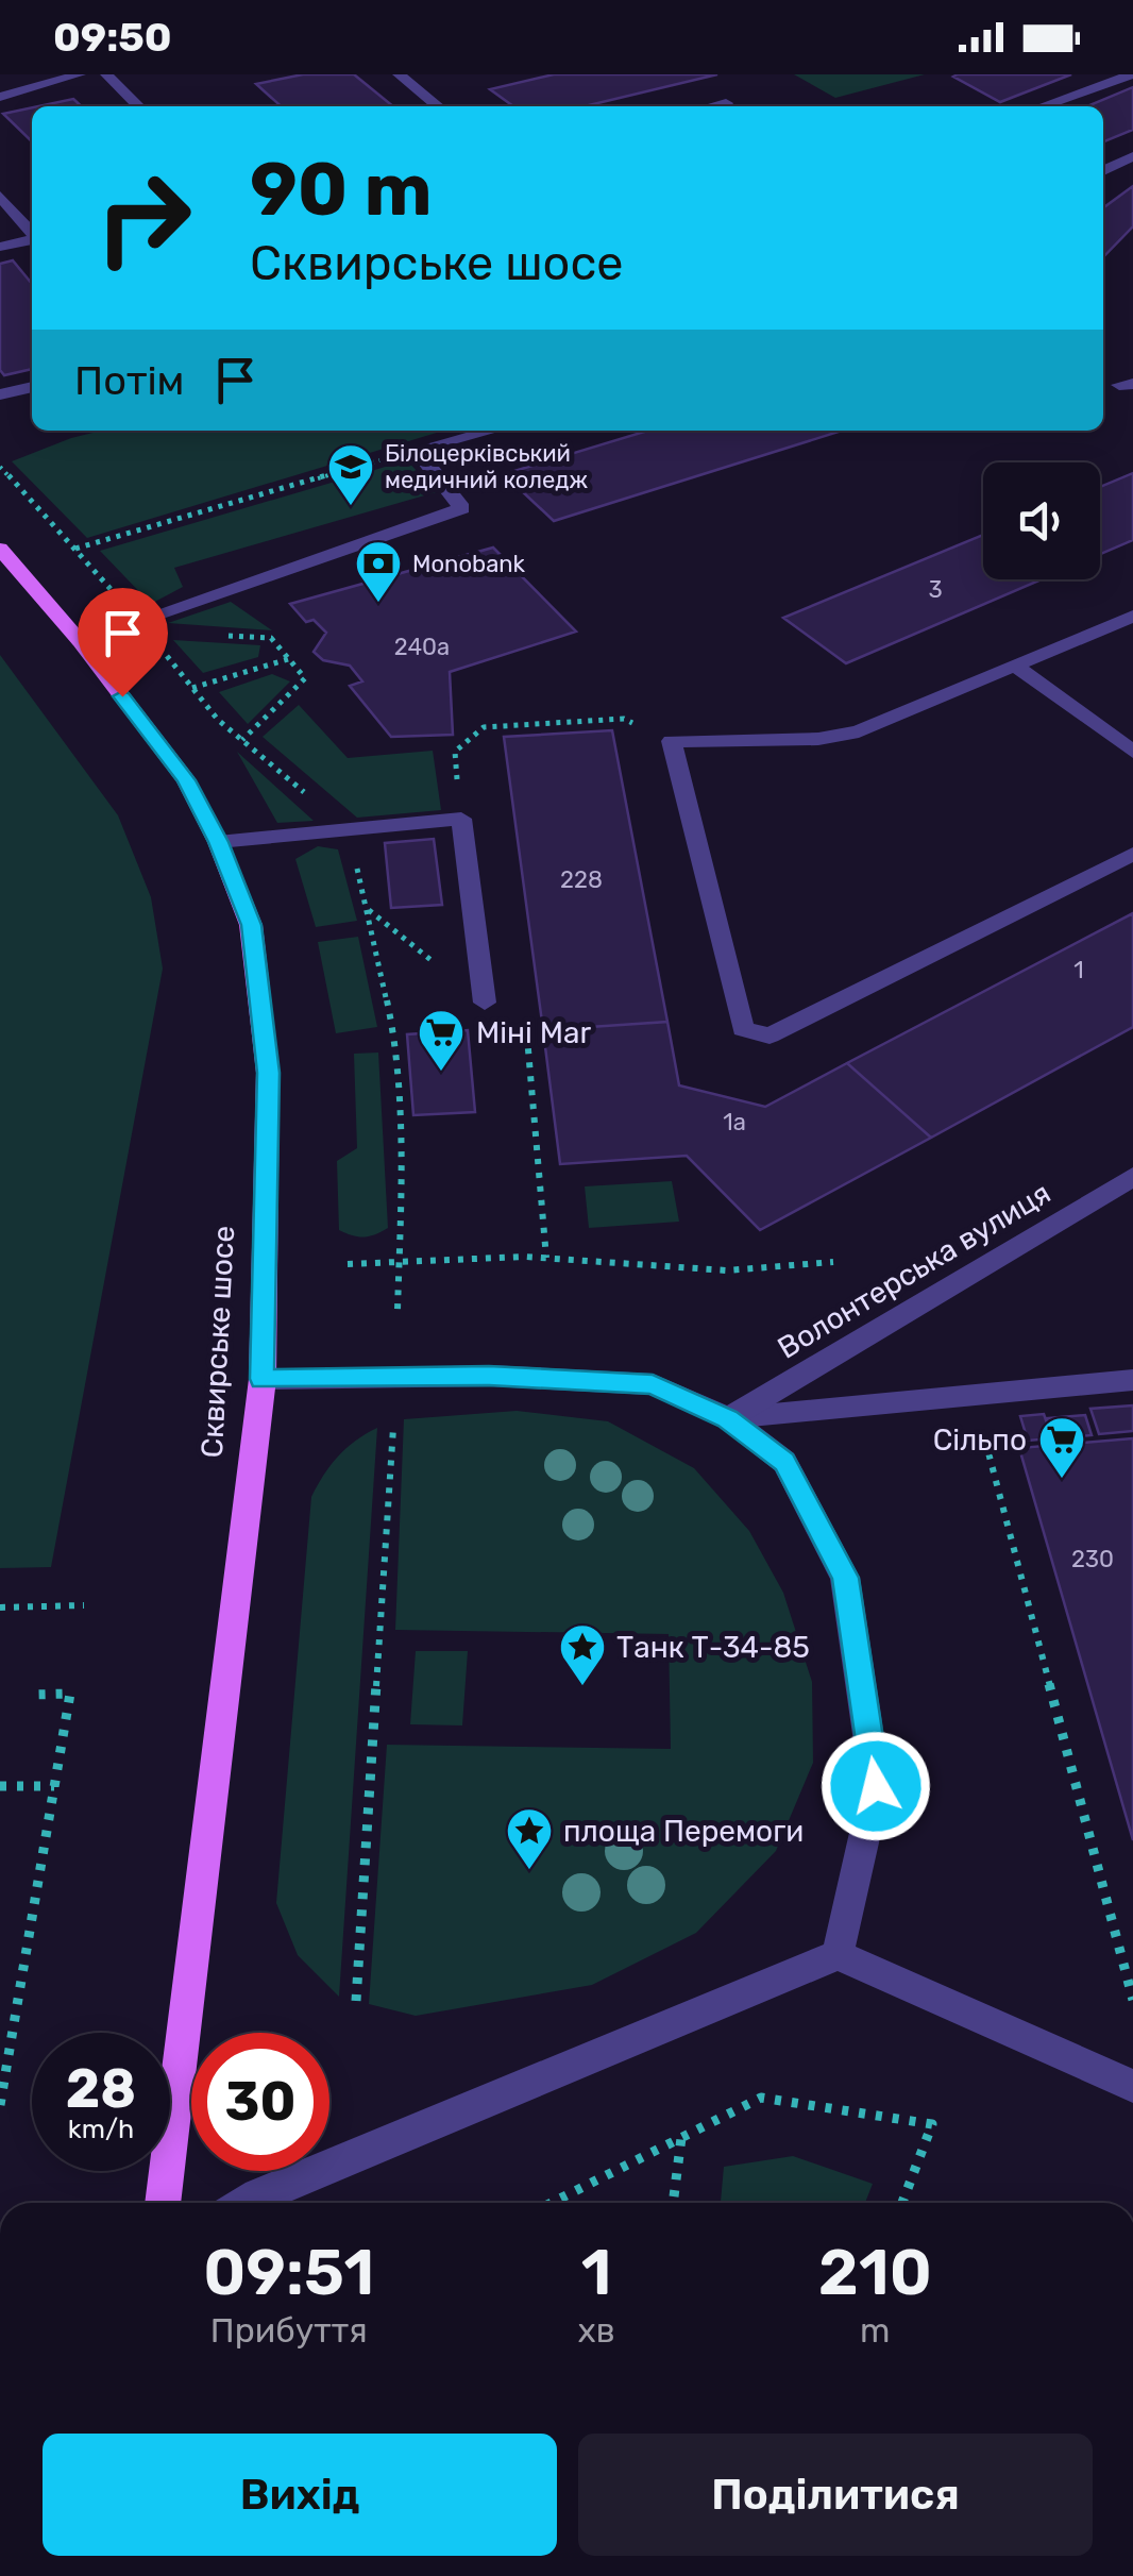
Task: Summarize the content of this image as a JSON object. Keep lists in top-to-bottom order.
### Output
{
  "streets": {
    "main road": ["Сквирське шосе"],
    "street": ["Волонтерська вулиця"]
  },
  "places": {
    "school or university": ["Білоцерківський медичний коледж"],
    "bank": ["Monobank"],
    "supermarket": ["Міні Mar", "Сільпо"],
    "place": ["Танк Т-34-85", "площа Перемоги"]
  },
  "house_numbers": [
    "3",
    "240а",
    "228",
    "1",
    "1а",
    "230"
  ],
  "page": {
    "status": "09:50",
    "turn": ["90 m", "Сквирське шосе"],
    "then": "Потім",
    "speed": "28 km/h",
    "limit": "30",
    "eta": [
      "09:51",
      "Прибуття",
      "1",
      "хв",
      "210",
      "m"
    ],
    "buttons": ["Вихід", "Поділитися"]
  }
}
